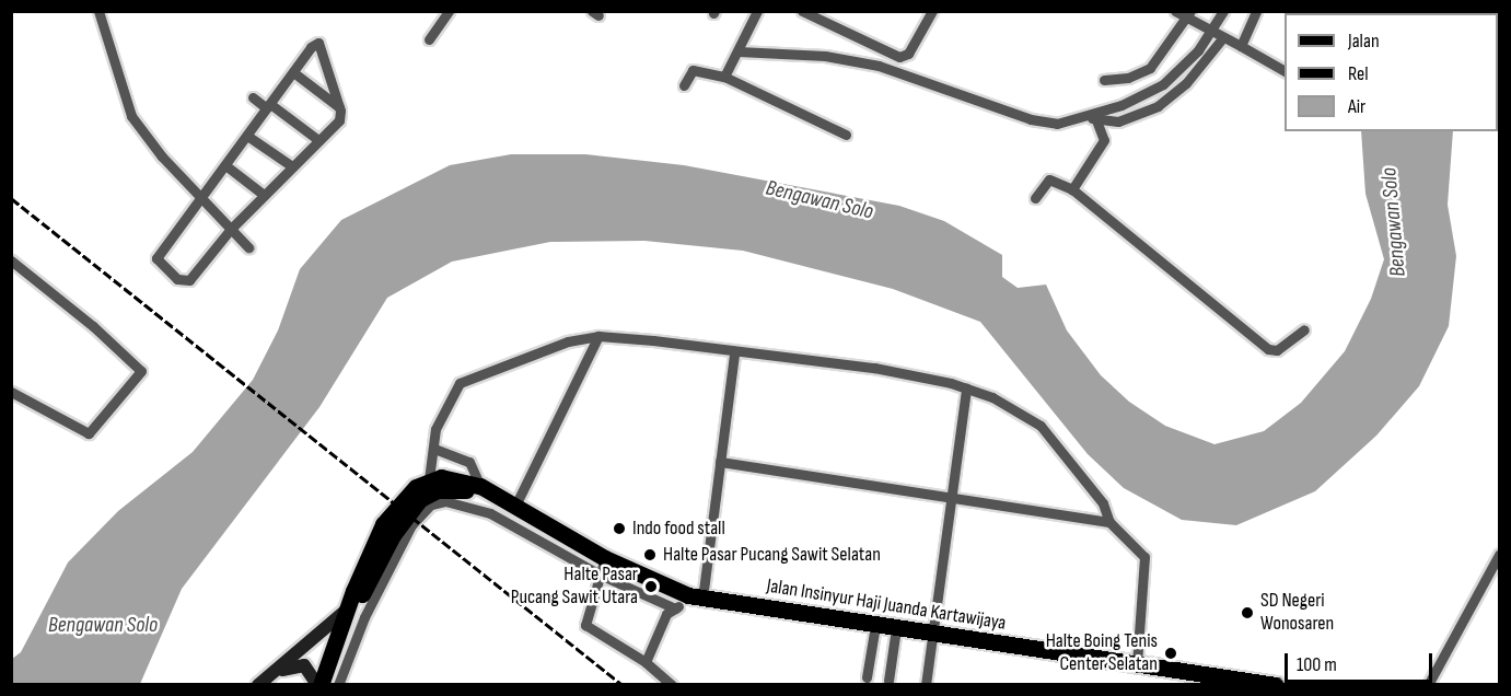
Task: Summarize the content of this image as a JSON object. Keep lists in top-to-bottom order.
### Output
{
  "streets": {
    "main road": ["Jalan Insinyur Haji Juanda Kartawijaya"]
  },
  "water": ["Bengawan Solo"],
  "places": [
    "Indo food stall",
    "Halte Pasar Pucang Sawit Selatan",
    "Halte Pasar Pucang Sawit Utara",
    "SD Negeri Wonosaren",
    "Halte Boing Tenis Center Selatan"
  ],
  "legend": ["Jalan", "Rel", "Air"],
  "scale_bar": "100 m"
}
